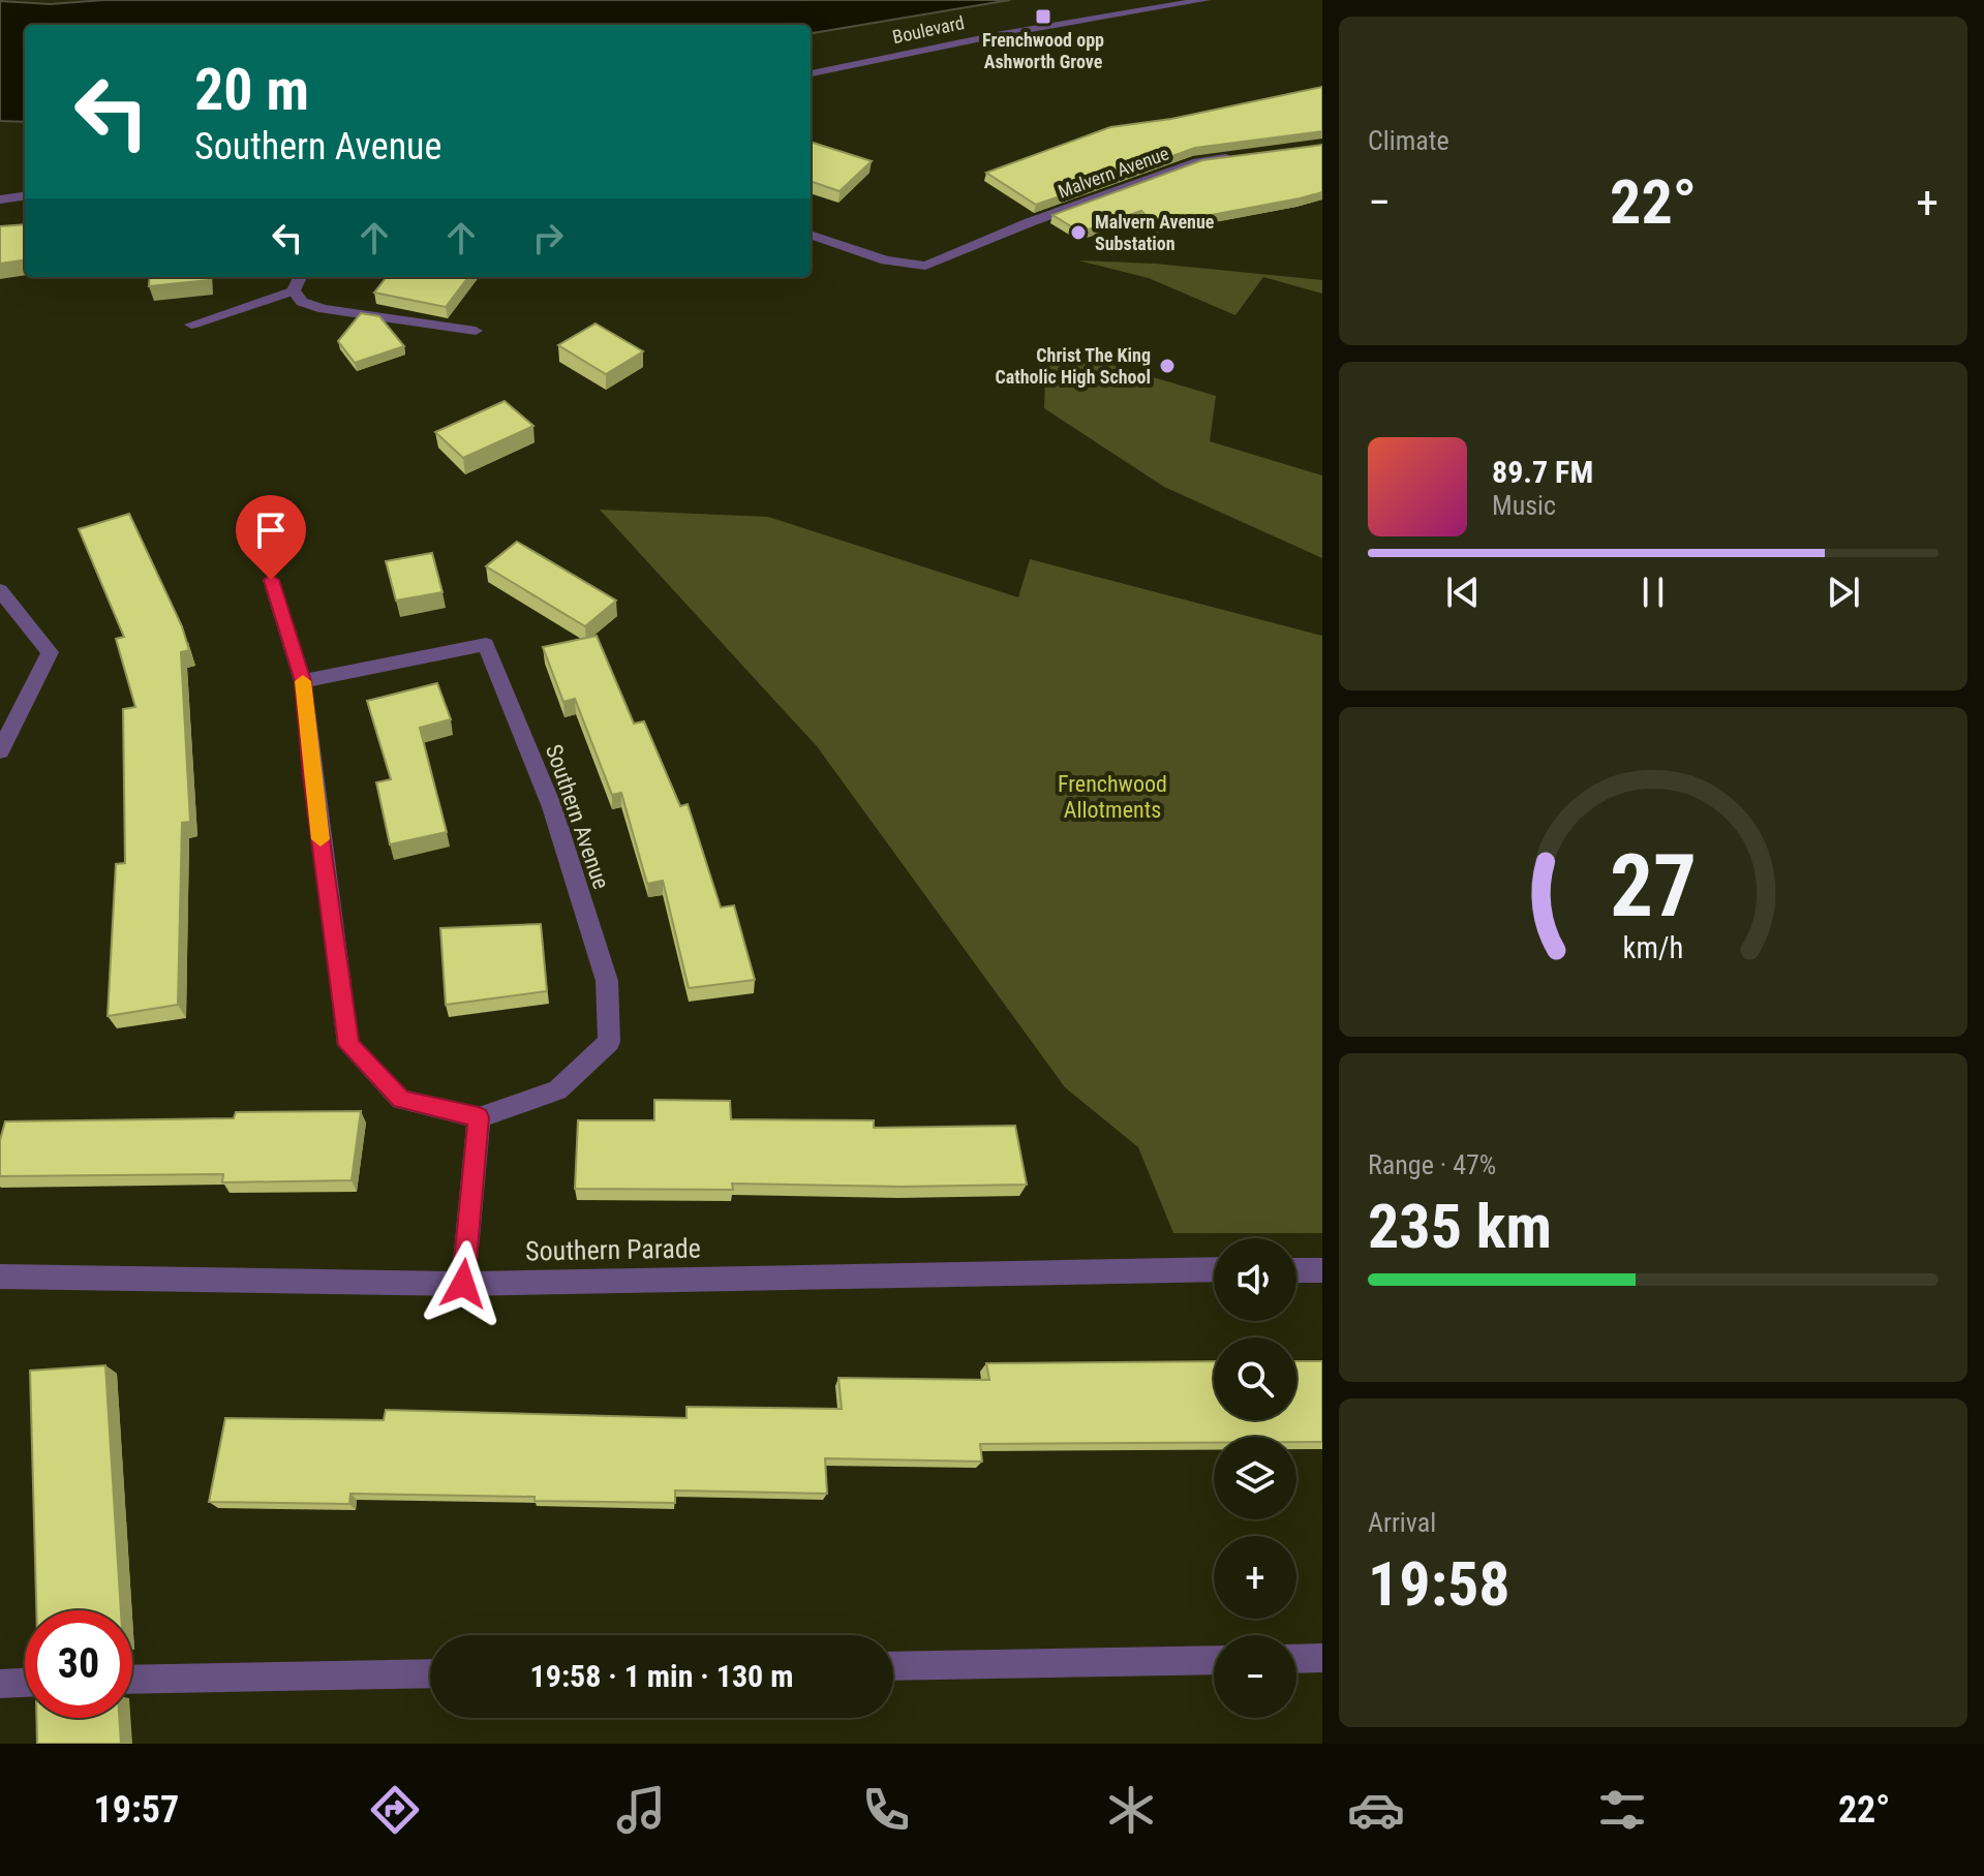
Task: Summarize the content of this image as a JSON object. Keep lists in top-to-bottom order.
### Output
{
  "streets": {
    "street": [
      "Boulevard",
      "Malvern Avenue",
      "Southern Avenue",
      "Southern Parade"
    ]
  },
  "parks": ["Frenchwood Allotments"],
  "places": {
    "transit": ["Frenchwood opp Ashworth Grove"],
    "other": ["Malvern Avenue Substation", "Christ The King Catholic High School"]
  },
  "page": {
    "tile": [
      "Climate",
      ["Range · 47%", "235 km"],
      ["Arrival", "19:58"]
    ],
    "turn": ["20 m", "Southern Avenue"],
    "heat": ["−", "22°", "+"],
    "song": ["89.7 FM", "Music"],
    "map_buttons": ["+", "−"],
    "limit": "30",
    "trip": "19:58 · 1 min · 130 m",
    "tabs": ["19:57", "22°"],
    "gauge": ["27", "km/h"]
  }
}
